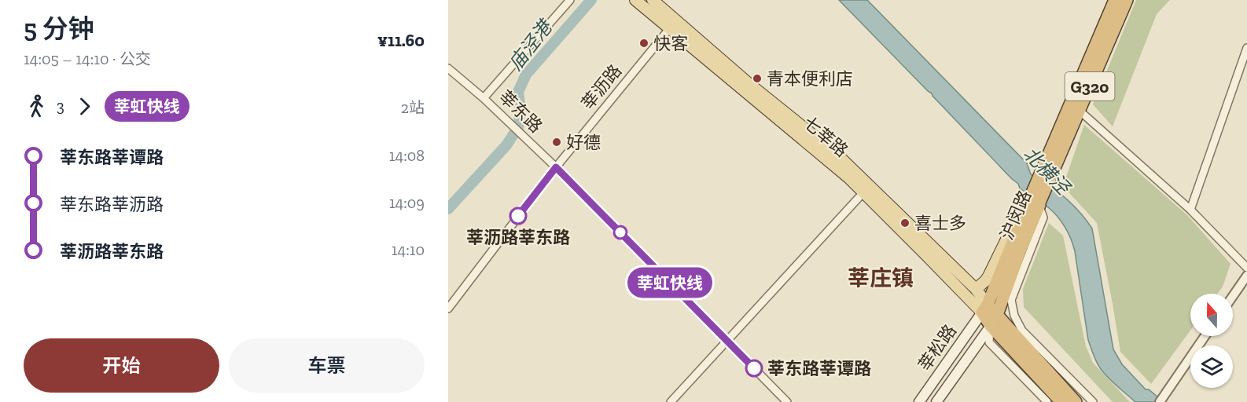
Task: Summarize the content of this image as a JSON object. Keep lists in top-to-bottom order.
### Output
{
  "streets": {
    "highway": ["G320", "沪闵路"],
    "main road": ["七莘路", "莘松路"],
    "street": ["莘沥路", "莘东路"]
  },
  "crossings": [
    ["莘沥路", "莘东路"],
    ["莘沥路", "七莘路"],
    ["七莘路", "沪闵路"],
    ["七莘路", "莘松路"],
    ["沪闵路", "莘松路"]
  ],
  "districts": ["莘庄镇"],
  "water": ["庙泾港", "北横泾"],
  "places": [
    "快客",
    "青本便利店",
    "好德",
    "莘沥路莘东路",
    "喜士多",
    "莘东路莘谭路"
  ],
  "lines": ["bus line 莘虹快线"],
  "north": "top",
  "page": {
    "heading": ["5 分钟", "14:05 – 14:10 · 公交", "¥11.60"],
    "on_map": "莘虹快线",
    "legs": ["3", "莘虹快线", "2站"],
    "list": [
      {
        "name": "莘东路莘谭路",
        "value": "14:08"
      },
      {
        "name": "莘东路莘沥路",
        "value": "14:09"
      },
      {
        "name": "莘沥路莘东路",
        "value": "14:10"
      }
    ],
    "buttons": ["开始", "车票"]
  }
}
